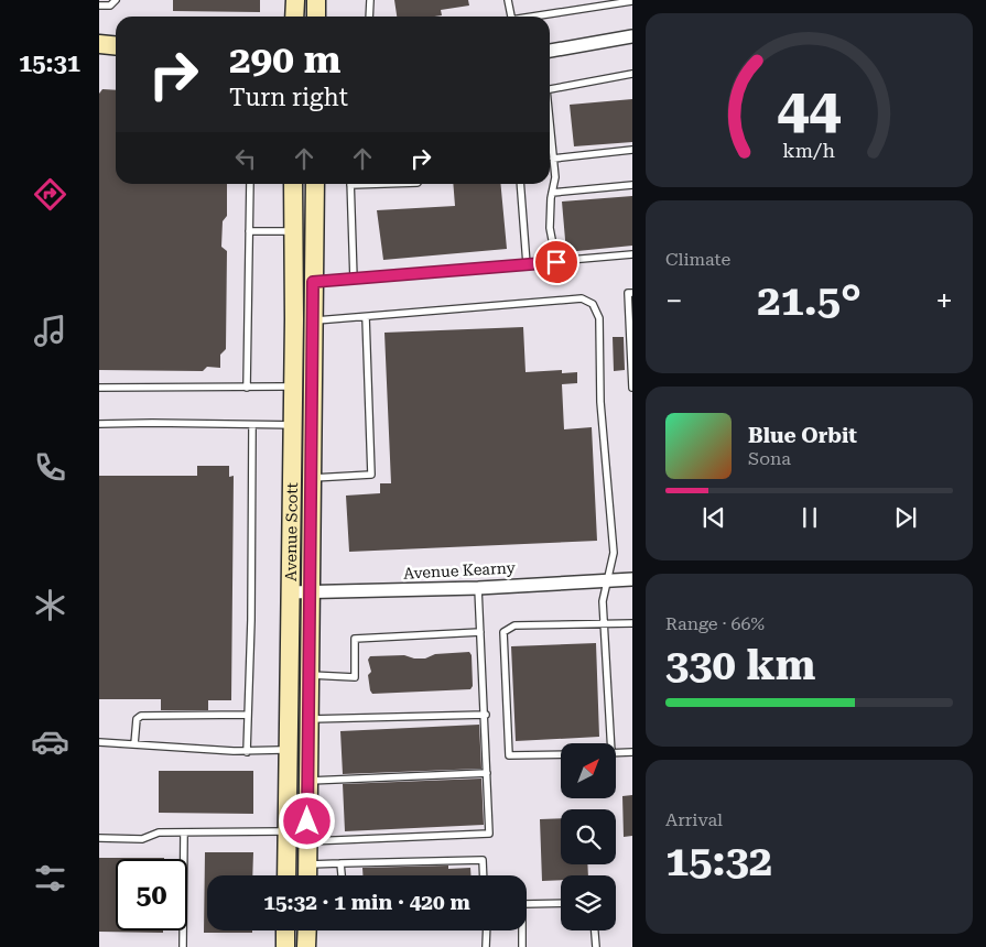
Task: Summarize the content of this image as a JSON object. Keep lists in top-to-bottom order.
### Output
{
  "streets": {
    "main road": ["Avenue Scott"],
    "street": ["Avenue Kearny"]
  },
  "crossings": [
    ["Avenue Scott", "Avenue Kearny"]
  ],
  "north": "top right",
  "page": {
    "tabs": "15:31",
    "turn": ["290 m", "Turn right"],
    "tile": [
      "Climate",
      ["Range · 66%", "330 km"],
      ["Arrival", "15:32"]
    ],
    "heat": ["−", "21.5°", "+"],
    "song": ["Blue Orbit", "Sona"],
    "limit": "50",
    "trip": "15:32 · 1 min · 420 m",
    "gauge": ["44", "km/h"]
  }
}
